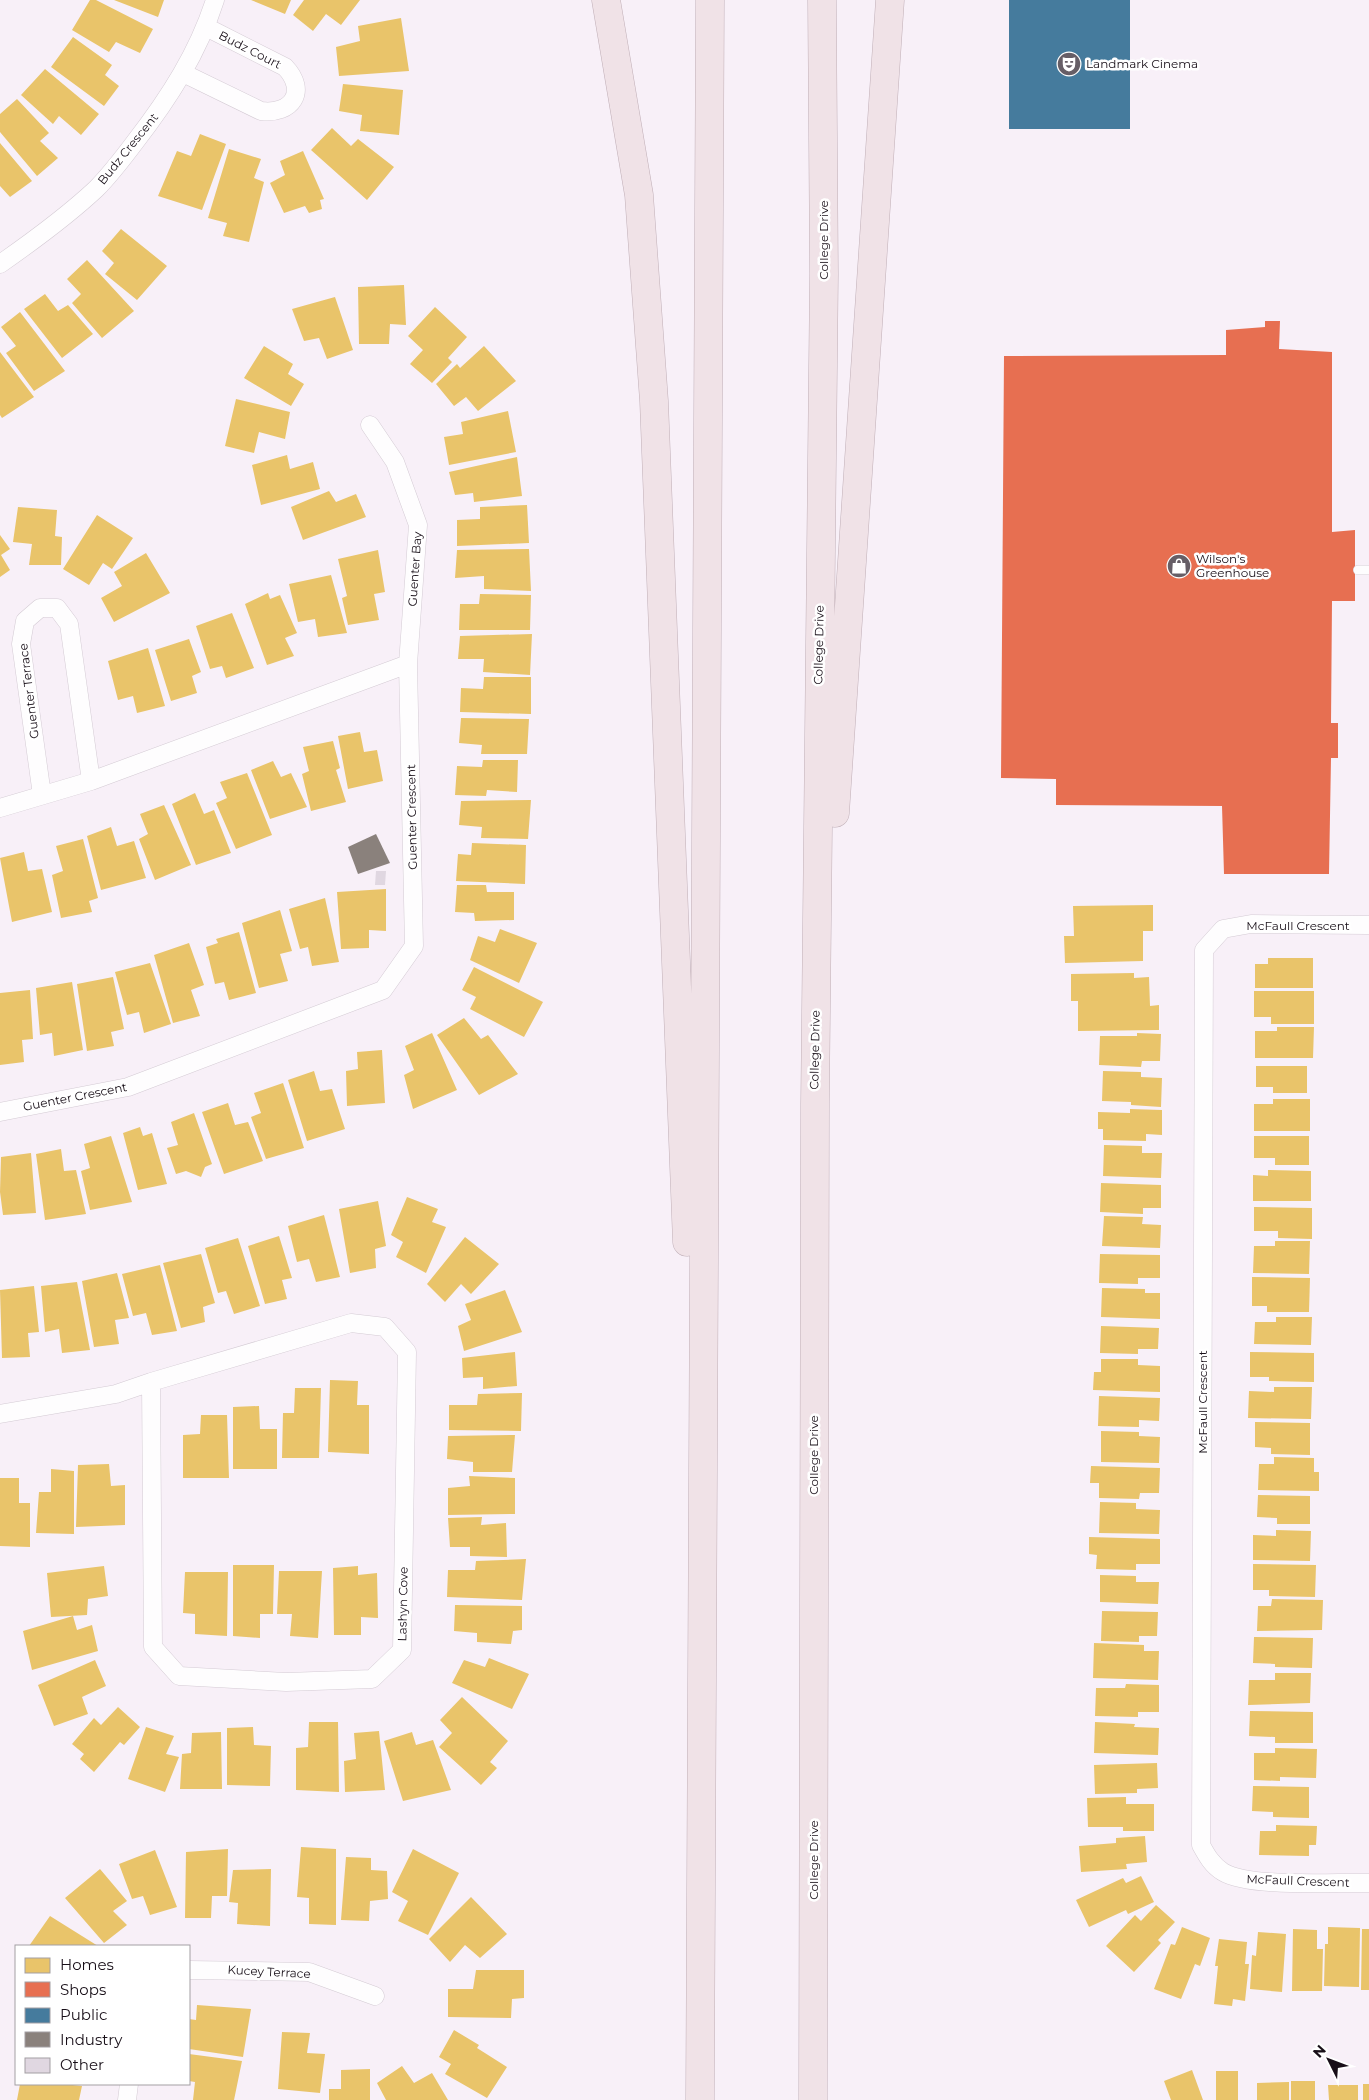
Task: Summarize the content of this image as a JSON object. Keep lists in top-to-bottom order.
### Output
{
  "streets": {
    "highway": ["College Drive"],
    "street": [
      "Budz Court",
      "Budz Crescent",
      "Guenter Bay",
      "Guenter Terrace",
      "Guenter Crescent",
      "McFaull Crescent",
      "Lashyn Cove",
      "Kucey Terrace"
    ]
  },
  "crossings": [
    ["Budz Court", "Budz Crescent"],
    ["Guenter Bay", "Guenter Crescent"]
  ],
  "places": {
    "theatre": ["Landmark Cinema"],
    "shop": ["Wilson's Greenhouse"]
  },
  "legend": [
    "Homes",
    "Shops",
    "Public",
    "Industry",
    "Other"
  ],
  "north": "top left"
}
